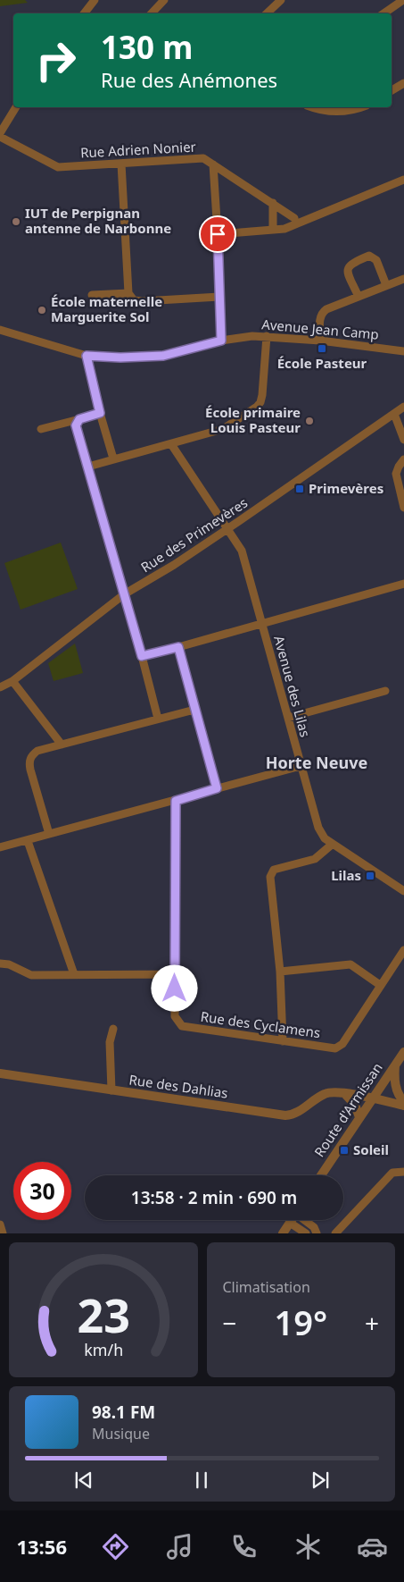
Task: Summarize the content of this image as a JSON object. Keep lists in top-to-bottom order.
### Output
{
  "streets": {
    "street": [
      "Rue Adrien Nonier",
      "Avenue Jean Camp",
      "Rue des Primevères",
      "Avenue des Lilas",
      "Rue des Cyclamens",
      "Rue des Dahlias",
      "Route d'Armissan"
    ]
  },
  "crossings": [
    ["Rue des Primevères", "Avenue des Lilas"],
    ["Rue des Dahlias", "Route d'Armissan"]
  ],
  "districts": ["Horte Neuve"],
  "places": {
    "other": ["IUT de Perpignan antenne de Narbonne", "École maternelle Marguerite Sol", "École primaire Louis Pasteur"],
    "transit": [
      "École Pasteur",
      "Primevères",
      "Lilas",
      "Soleil"
    ]
  },
  "page": {
    "turn": ["130 m", "Rue des Anémones"],
    "limit": "30",
    "trip": "13:58 · 2 min · 690 m",
    "tile": "Climatisation",
    "heat": ["−", "19°", "+"],
    "song": ["98.1 FM", "Musique"],
    "tabs": "13:56",
    "gauge": ["23", "km/h"]
  }
}
